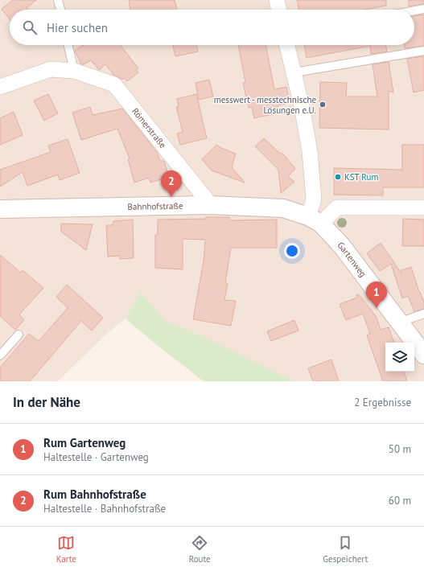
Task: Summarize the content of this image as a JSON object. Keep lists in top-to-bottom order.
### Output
{
  "streets": {
    "street": ["Römerstraße", "Bahnhofstraße", "Gartenweg"]
  },
  "crossings": [
    ["Römerstraße", "Bahnhofstraße"],
    ["Bahnhofstraße", "Gartenweg"]
  ],
  "places": ["messwert - messtechnische Lösungen e.U.", "KST Rum"],
  "page": {
    "search": "Hier suchen",
    "pins": ["2", "1"],
    "heading": ["In der Nähe", "2 Ergebnisse"],
    "list": [
      {
        "mark": "1",
        "name": "Rum Gartenweg",
        "note": "Haltestelle · Gartenweg",
        "value": "50 m"
      },
      {
        "mark": "2",
        "name": "Rum Bahnhofstraße",
        "note": "Haltestelle · Bahnhofstraße",
        "value": "60 m"
      }
    ],
    "nav": ["Karte", "Route", "Gespeichert"]
  }
}
